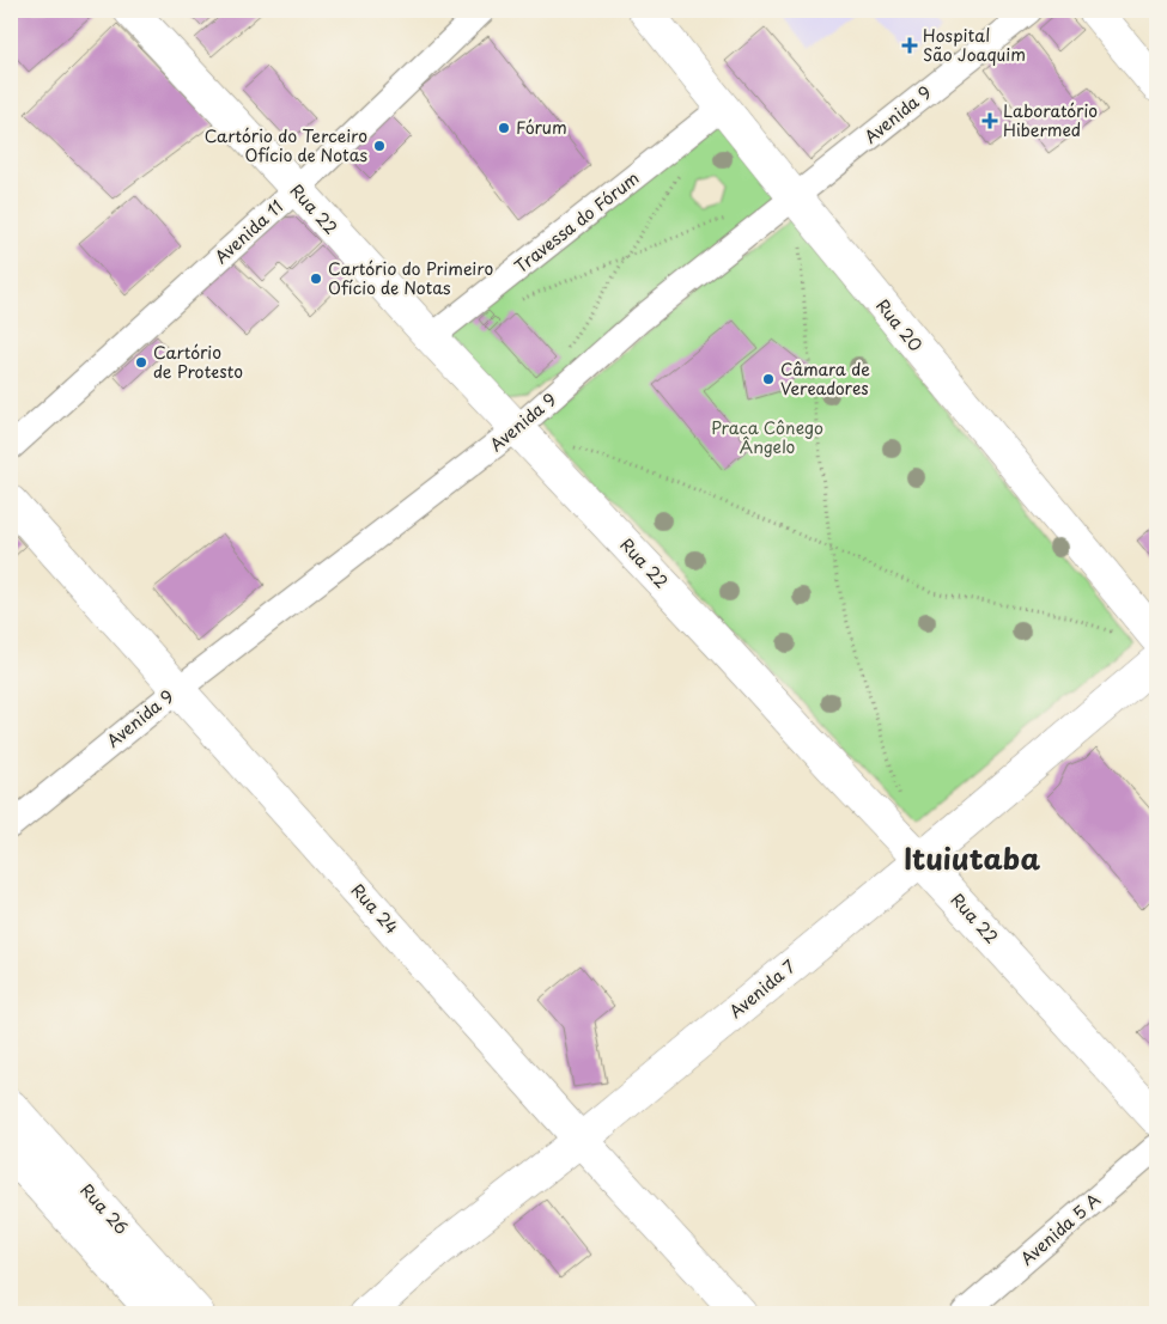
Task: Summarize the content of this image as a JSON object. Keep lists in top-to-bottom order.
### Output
{
  "streets": {
    "street": [
      "Avenida 9",
      "Rua 22",
      "Travessa do Fórum",
      "Avenida 11",
      "Rua 20",
      "Rua 24",
      "Avenida 7",
      "Rua 26",
      "Avenida 5 A"
    ]
  },
  "crossings": [
    ["Avenida 9", "Rua 22"],
    ["Avenida 9", "Rua 20"],
    ["Avenida 9", "Rua 24"],
    ["Rua 22", "Travessa do Fórum"],
    ["Rua 22", "Avenida 11"],
    ["Rua 22", "Avenida 7"],
    ["Travessa do Fórum", "Rua 20"],
    ["Rua 24", "Avenida 7"]
  ],
  "districts": ["Ituiutaba"],
  "parks": ["Praça Cônego Ângelo"],
  "places": {
    "health": ["Hospital São Joaquim", "Laboratório Hibermed"],
    "other": [
      "Fórum",
      "Cartório do Terceiro Ofício de Notas",
      "Cartório do Primeiro Ofício de Notas",
      "Cartório de Protesto",
      "Câmara de Vereadores"
    ]
  }
}
